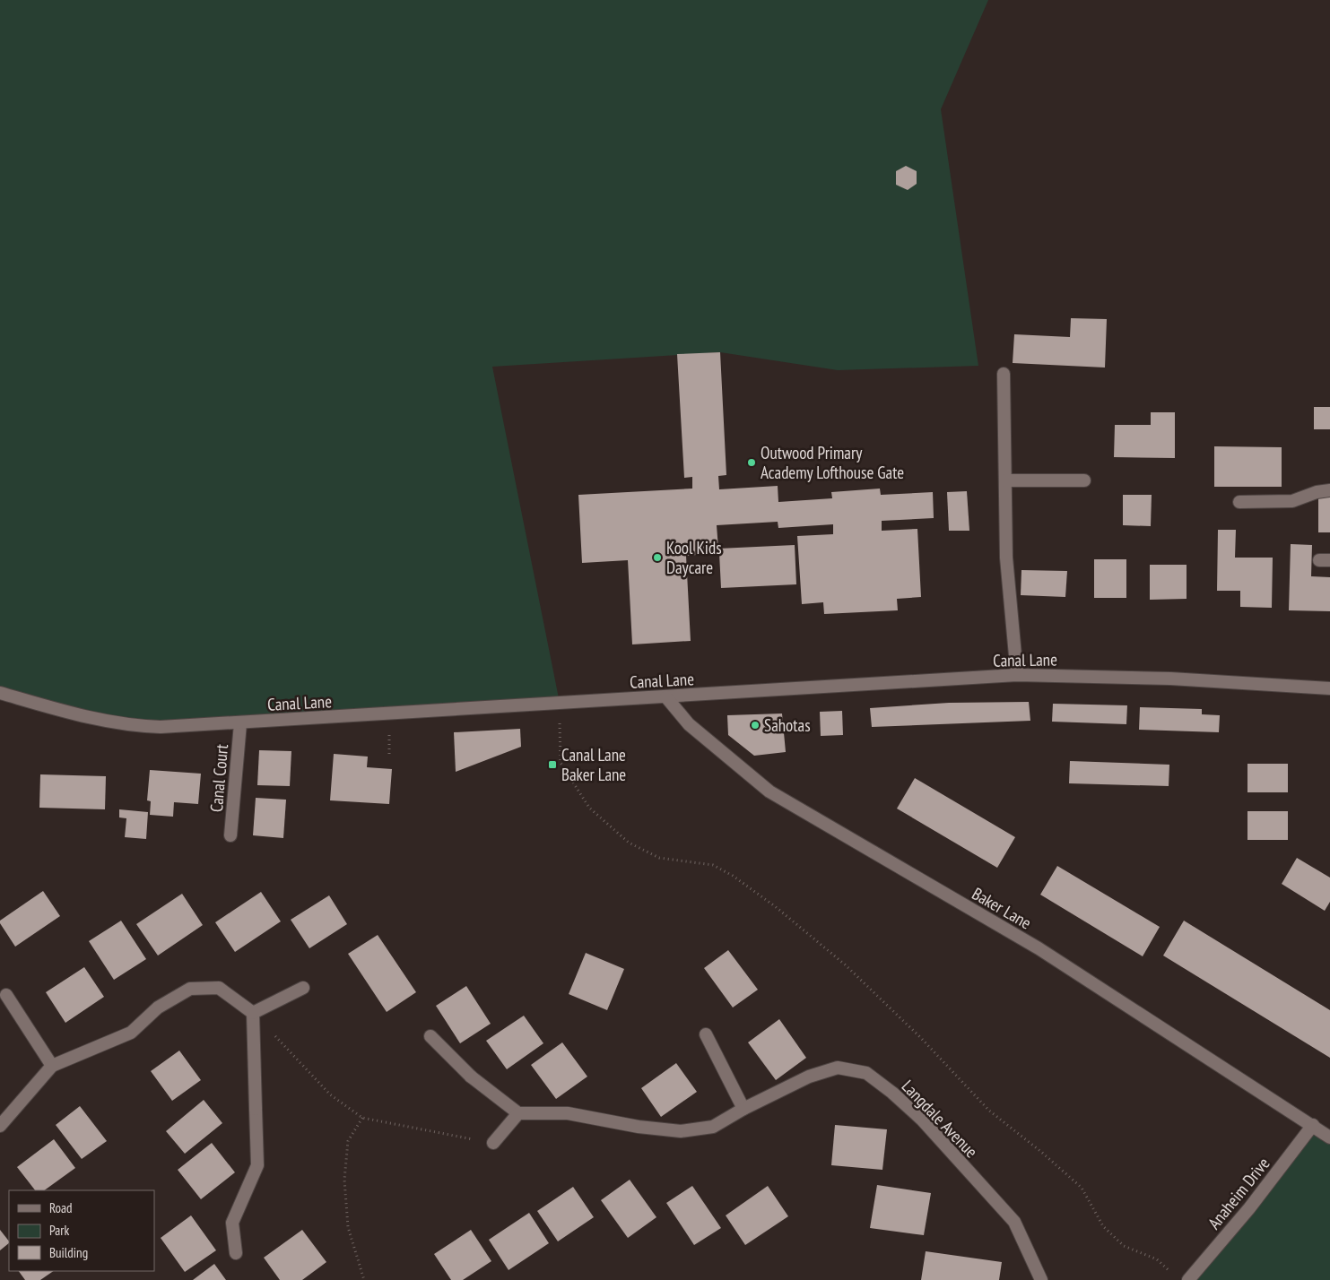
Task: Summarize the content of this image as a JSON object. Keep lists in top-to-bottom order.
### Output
{
  "streets": {
    "street": [
      "Canal Lane",
      "Canal Court",
      "Baker Lane",
      "Langdale Avenue",
      "Anaheim Drive"
    ]
  },
  "crossings": [
    ["Canal Lane", "Canal Court"],
    ["Canal Lane", "Baker Lane"],
    ["Baker Lane", "Anaheim Drive"]
  ],
  "places": {
    "other": ["Outwood Primary Academy Lofthouse Gate", "Kool Kids Daycare", "Sahotas"],
    "transit": ["Canal Lane Baker Lane"]
  },
  "legend": ["Road", "Park", "Building"]
}
